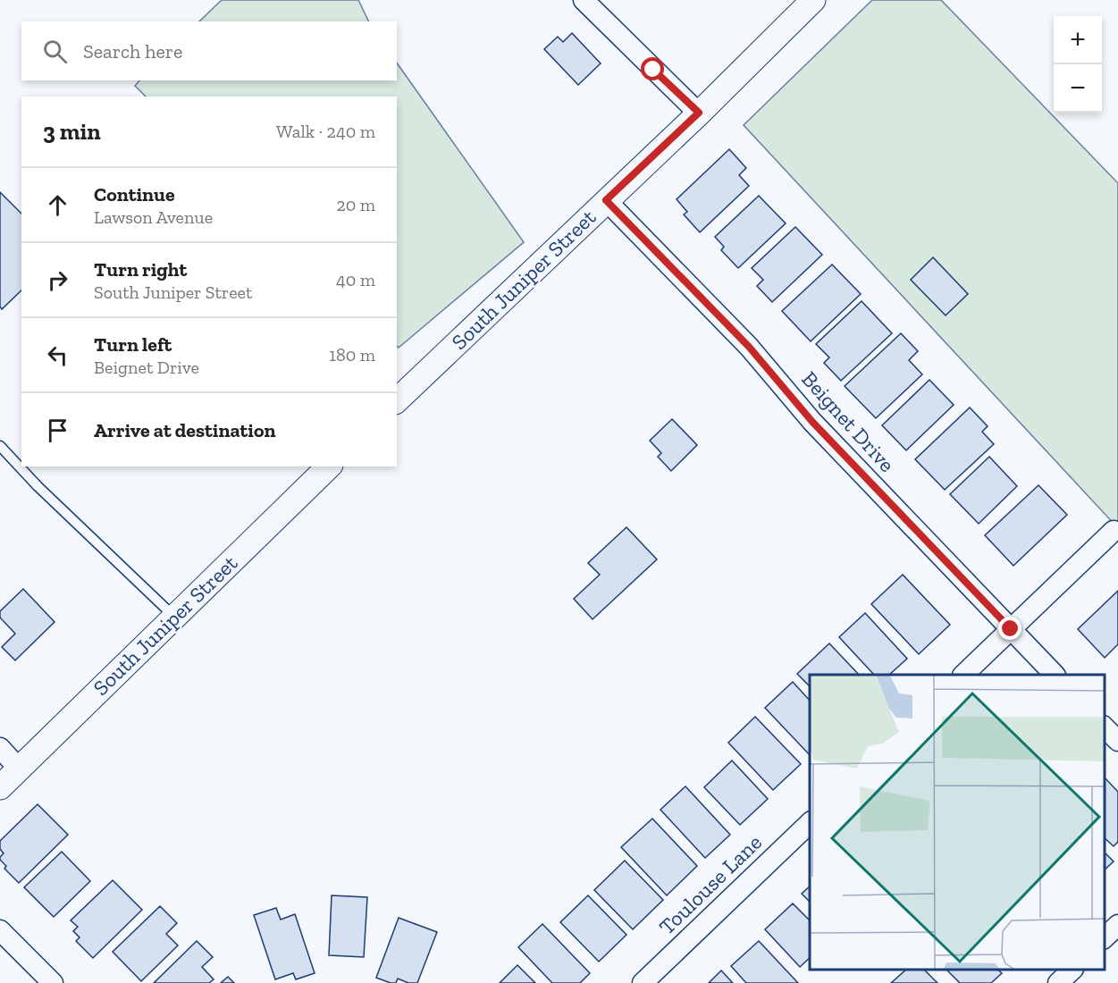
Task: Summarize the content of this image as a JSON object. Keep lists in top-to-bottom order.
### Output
{
  "streets": {
    "street": ["South Juniper Street", "Beignet Drive", "Toulouse Lane"]
  },
  "crossings": [
    ["South Juniper Street", "Beignet Drive"]
  ],
  "page": {
    "map_buttons": ["+", "−"],
    "search": "Search here",
    "heading": ["3 min", "Walk · 240 m"],
    "list": [
      ["Continue", "Lawson Avenue", "20 m"],
      ["Turn right", "South Juniper Street", "40 m"],
      ["Turn left", "Beignet Drive", "180 m"],
      "Arrive at destination"
    ]
  }
}
